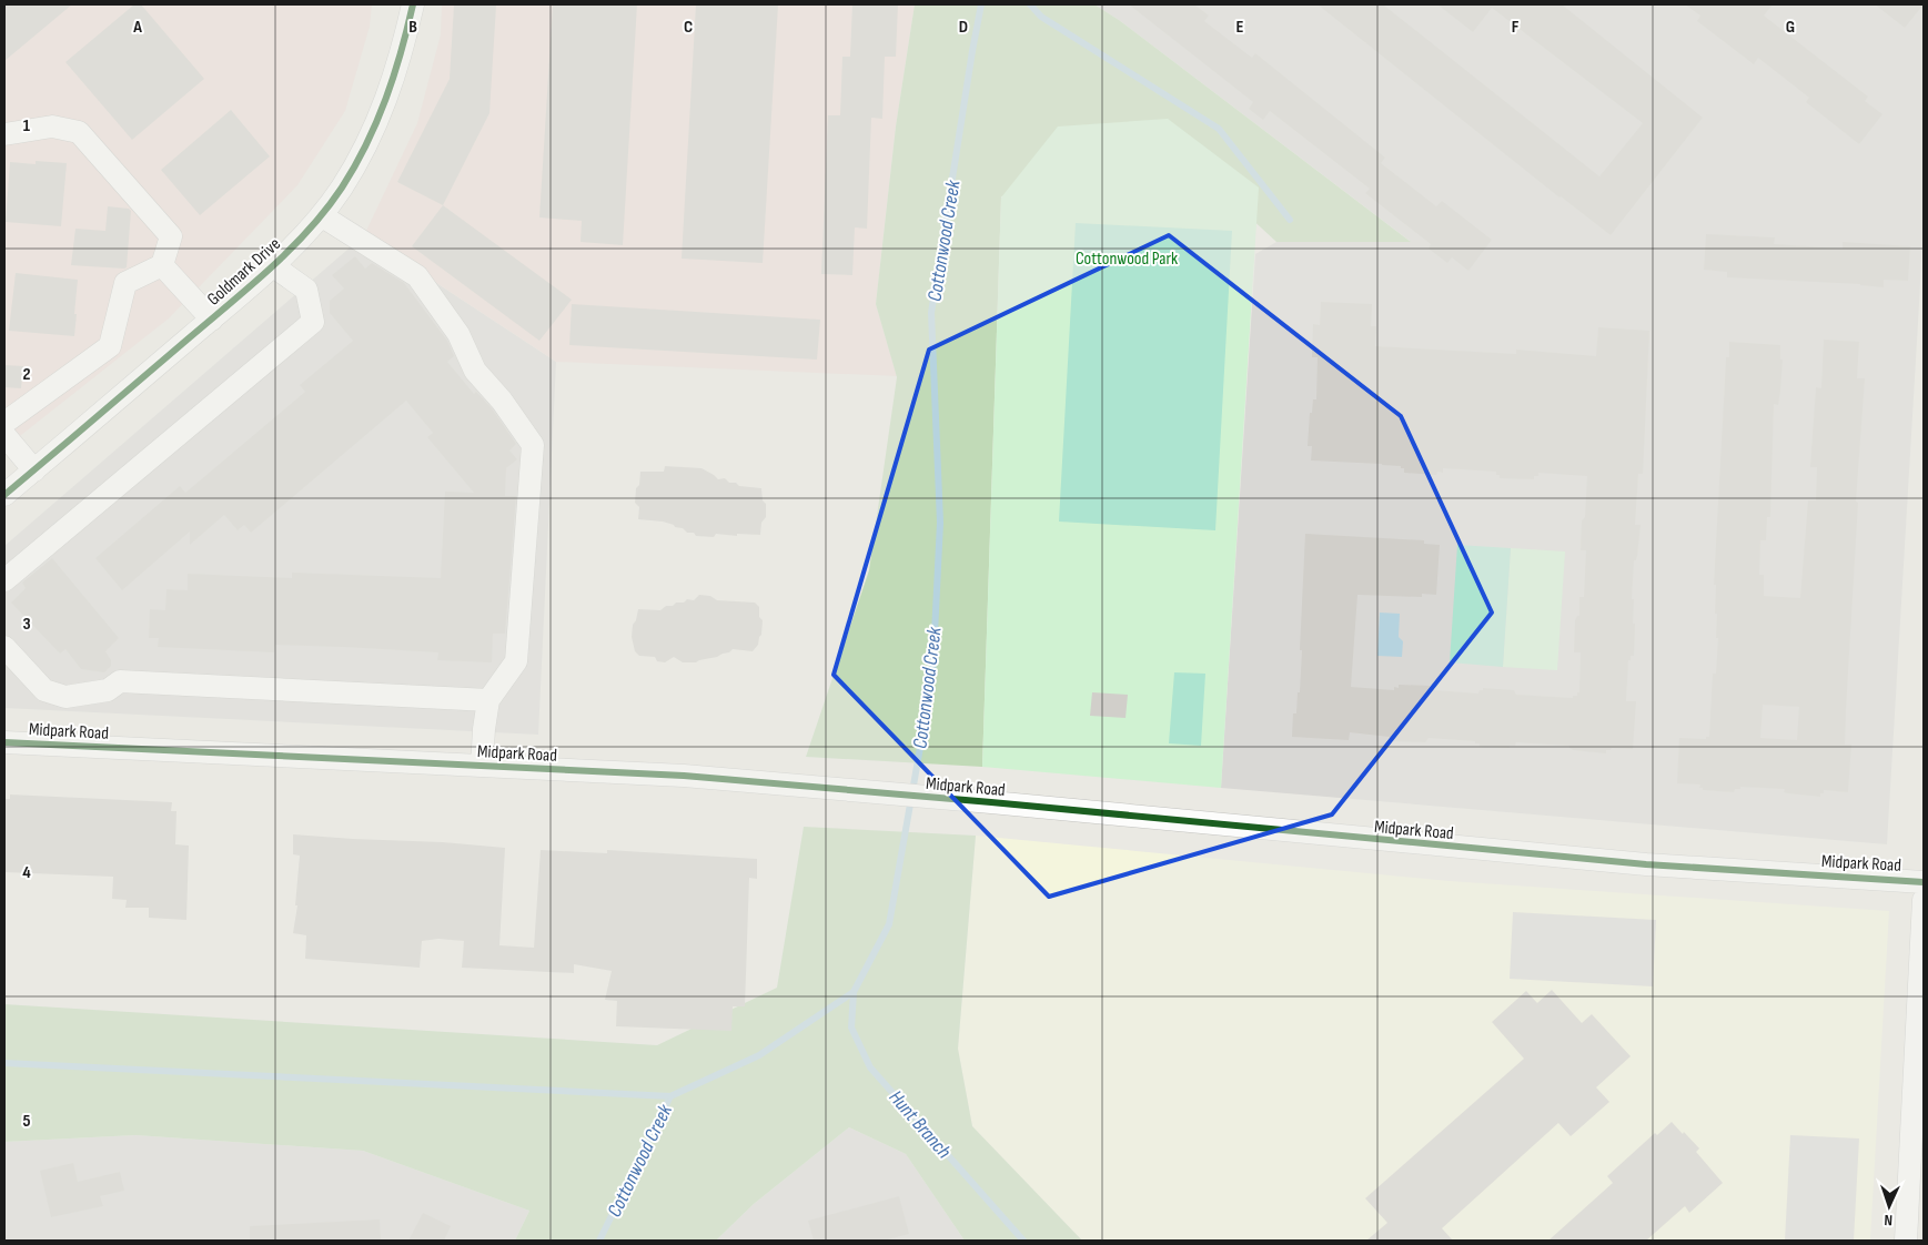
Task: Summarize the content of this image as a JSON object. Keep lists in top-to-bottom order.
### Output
{
  "streets": {
    "street": ["Goldmark Drive", "Midpark Road"]
  },
  "water": ["Cottonwood Creek", "Hunt Branch"],
  "parks": ["Cottonwood Park"],
  "north": "bottom",
  "grid": {
    "columns": [
      "A",
      "B",
      "C",
      "D",
      "E",
      "F",
      "G"
    ],
    "rows": [
      "1",
      "2",
      "3",
      "4",
      "5"
    ]
  }
}
